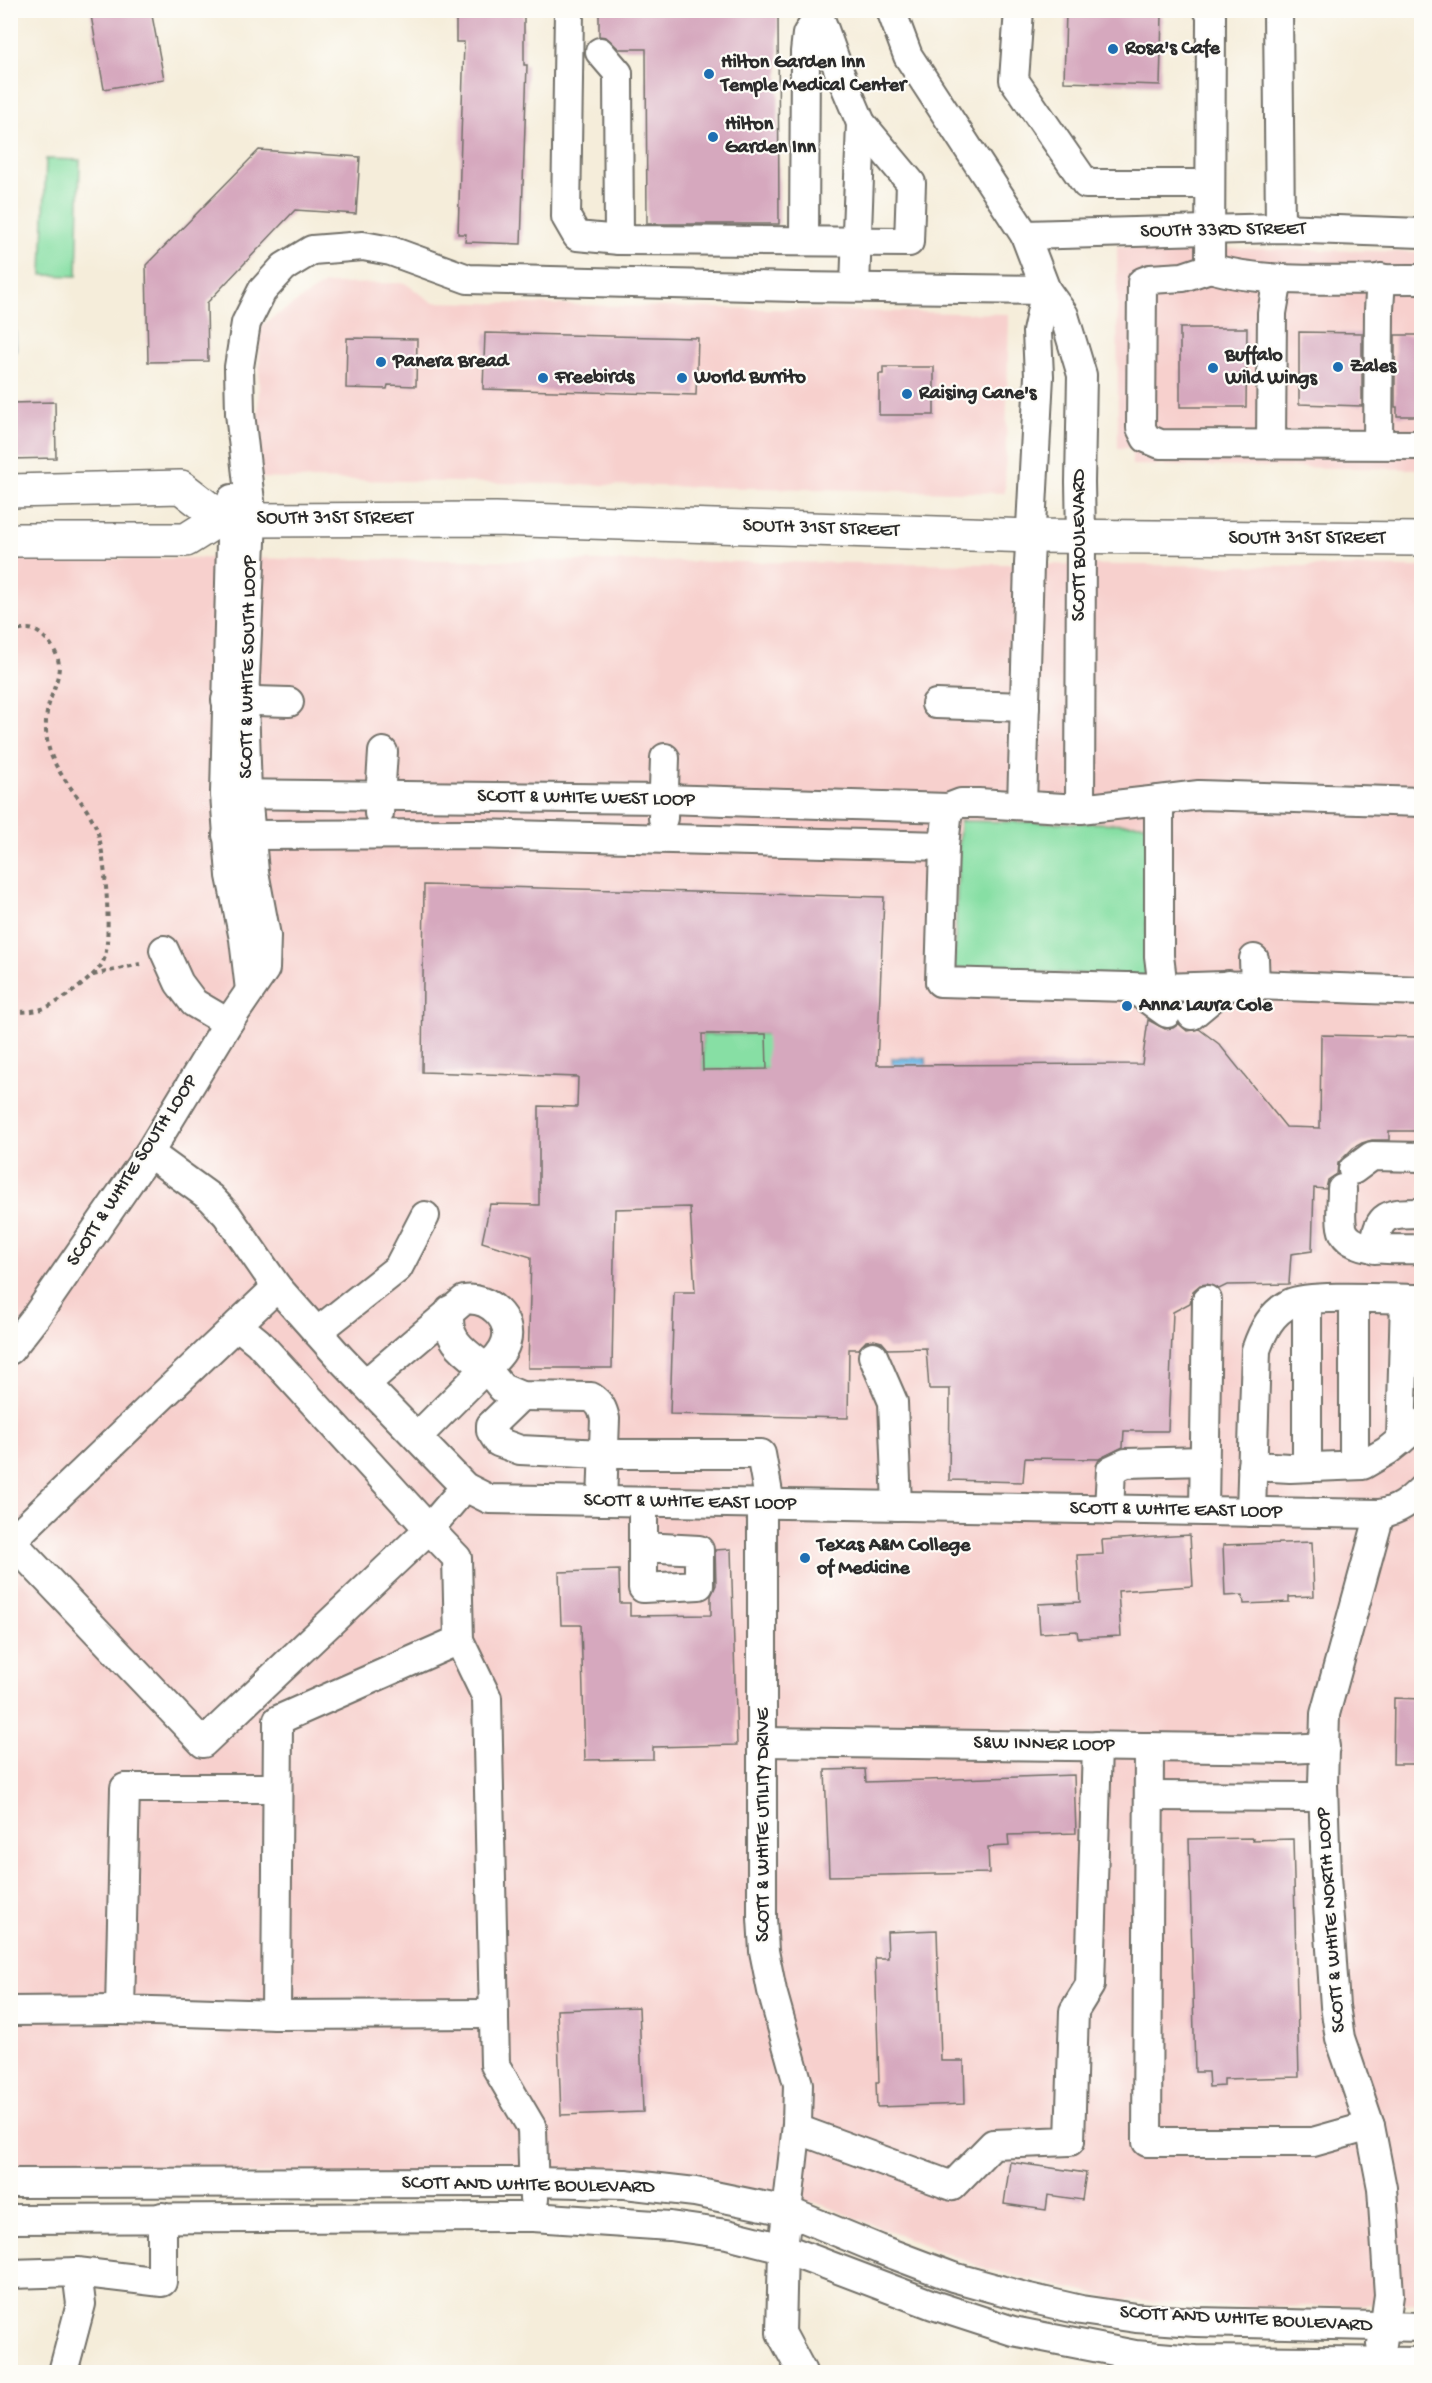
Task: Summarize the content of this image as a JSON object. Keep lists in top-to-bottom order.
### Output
{
  "streets": {
    "main road": ["SOUTH 31ST STREET"],
    "street": [
      "SOUTH 33RD STREET",
      "SCOTT BOULEVARD",
      "SCOTT & WHITE SOUTH LOOP",
      "SCOTT & WHITE WEST LOOP",
      "SCOTT & WHITE EAST LOOP",
      "S&W INNER LOOP",
      "SCOTT & WHITE UTILITY DRIVE",
      "SCOTT & WHITE NORTH LOOP",
      "SCOTT AND WHITE BOULEVARD"
    ]
  },
  "crossings": [
    ["SOUTH 33RD STREET", "SCOTT BOULEVARD"],
    ["SOUTH 31ST STREET", "SCOTT BOULEVARD"],
    ["SOUTH 31ST STREET", "SCOTT & WHITE SOUTH LOOP"],
    ["SCOTT BOULEVARD", "SCOTT & WHITE SOUTH LOOP"],
    ["SCOTT BOULEVARD", "SCOTT & WHITE WEST LOOP"],
    ["SCOTT & WHITE SOUTH LOOP", "SCOTT & WHITE WEST LOOP"],
    ["SCOTT & WHITE SOUTH LOOP", "SCOTT & WHITE EAST LOOP"],
    ["SCOTT & WHITE EAST LOOP", "SCOTT & WHITE UTILITY DRIVE"],
    ["SCOTT & WHITE EAST LOOP", "SCOTT & WHITE NORTH LOOP"],
    ["S&W INNER LOOP", "SCOTT & WHITE UTILITY DRIVE"],
    ["S&W INNER LOOP", "SCOTT & WHITE NORTH LOOP"],
    ["SCOTT & WHITE UTILITY DRIVE", "SCOTT AND WHITE BOULEVARD"],
    ["SCOTT & WHITE NORTH LOOP", "SCOTT AND WHITE BOULEVARD"]
  ],
  "places": [
    "Rosa's Cafe",
    "Hilton Garden Inn Temple Medical Center",
    "Hilton Garden Inn",
    "Panera Bread",
    "Zales",
    "Buffalo Wild Wings",
    "Freebirds",
    "World Burrito",
    "Raising Cane's",
    "Anna Laura Cole",
    "Texas A&M College of Medicine"
  ]
}
